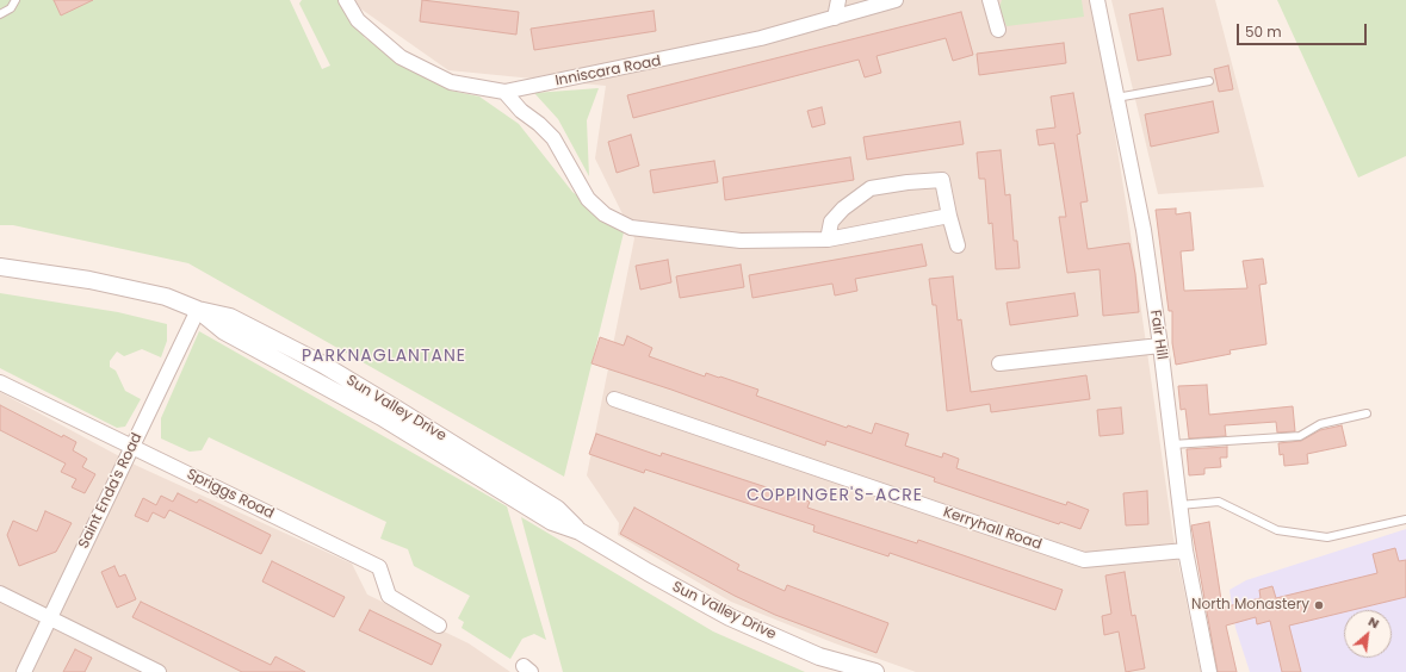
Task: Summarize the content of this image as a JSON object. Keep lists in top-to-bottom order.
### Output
{
  "streets": {
    "street": [
      "Inniscara Road",
      "Fair Hill",
      "Sun Valley Drive",
      "Saint Enda's Road",
      "Spriggs Road",
      "Kerryhall Road"
    ]
  },
  "crossings": [
    ["Fair Hill", "Kerryhall Road"],
    ["Sun Valley Drive", "Saint Enda's Road"],
    ["Saint Enda's Road", "Spriggs Road"]
  ],
  "districts": ["PARKNAGLANTANE", "COPPINGER'S-ACRE"],
  "places": ["North Monastery"],
  "scale_bar": "50 m",
  "north": "top right"
}
